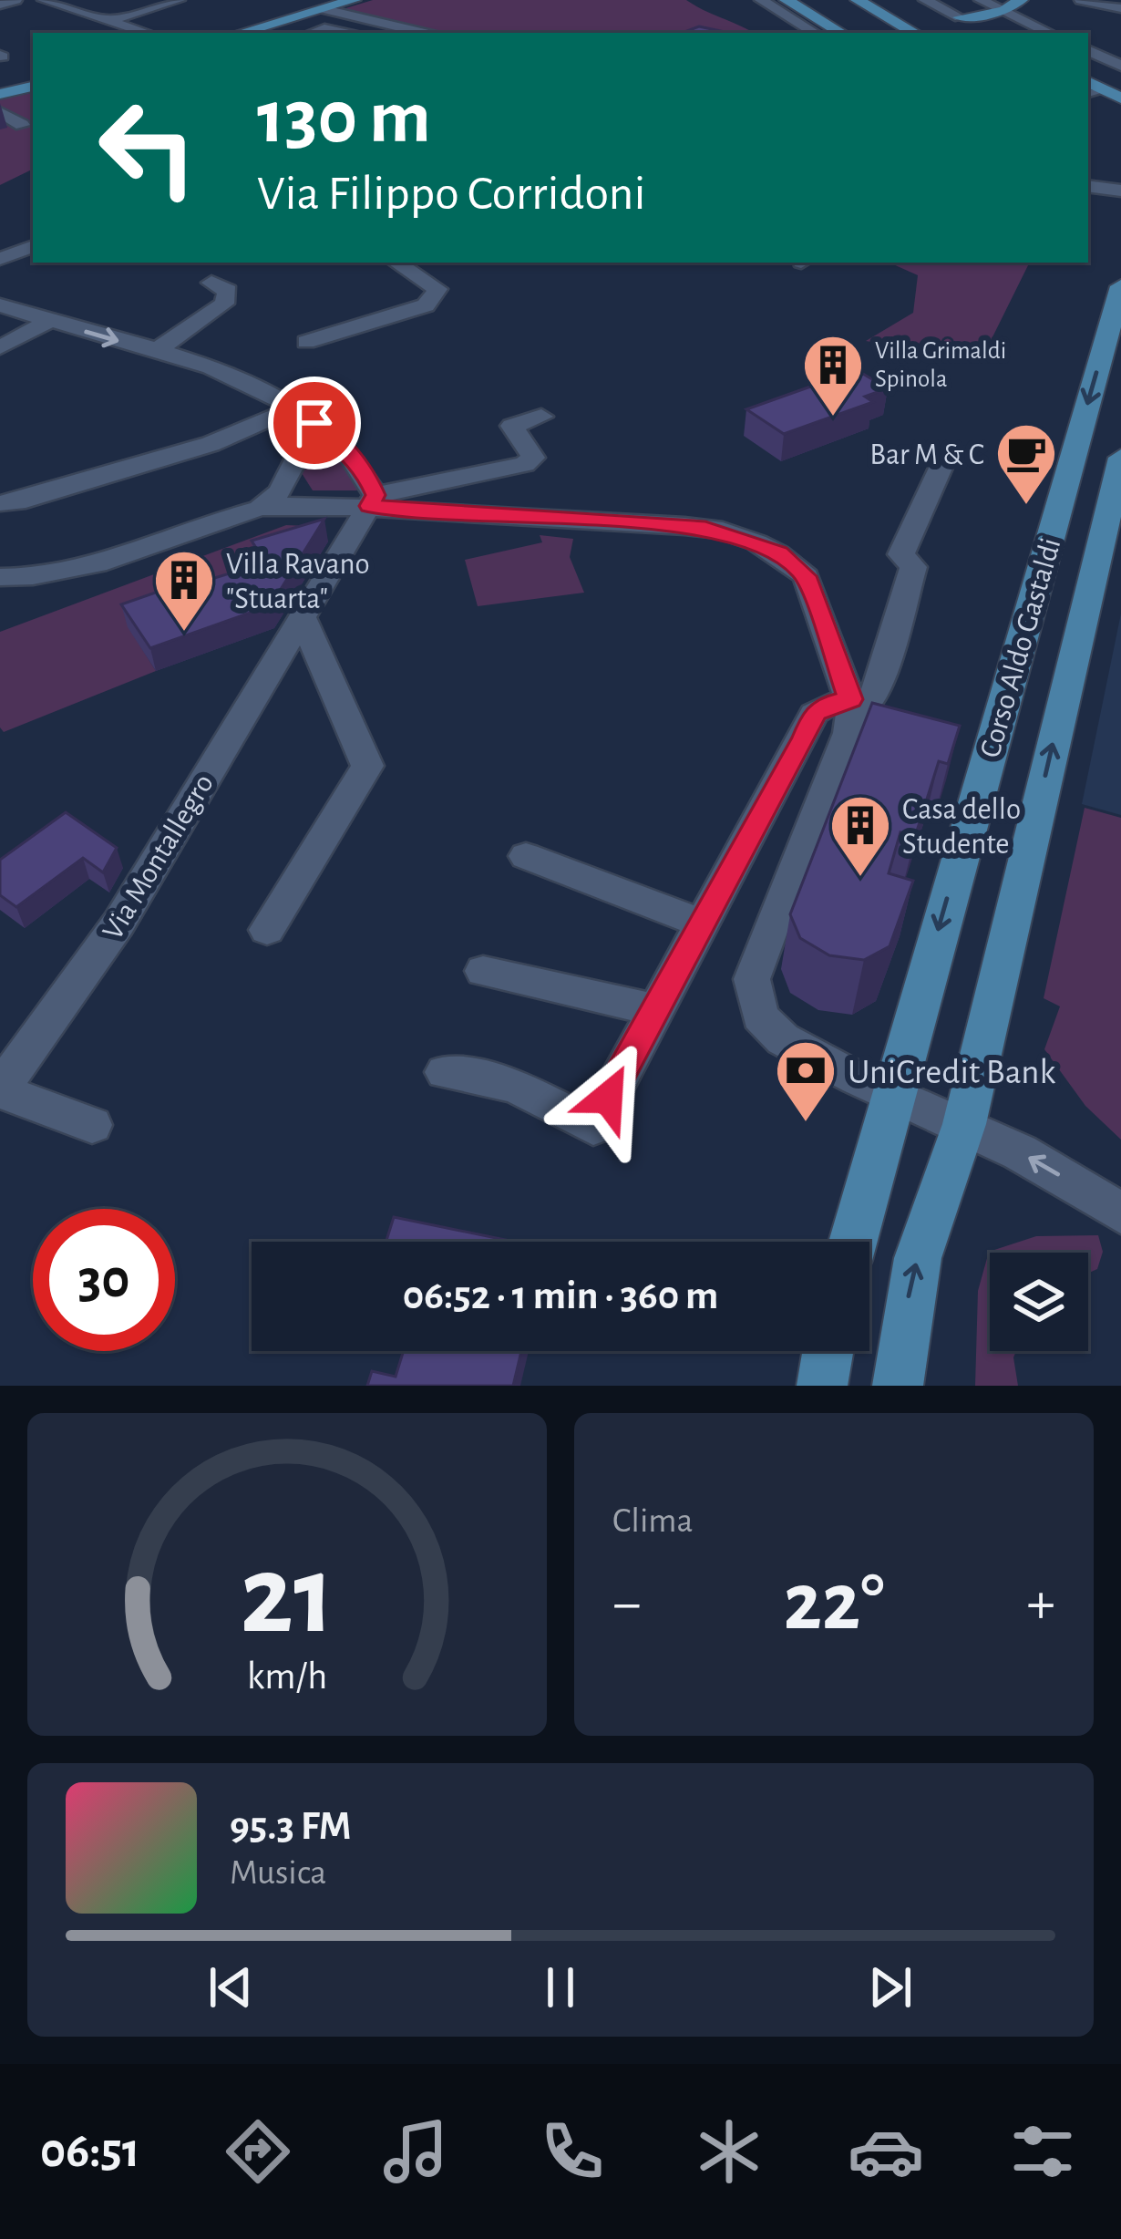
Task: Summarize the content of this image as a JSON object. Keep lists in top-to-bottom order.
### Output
{
  "streets": {
    "main road": ["Corso Aldo Gastaldi"],
    "street": ["Via Montallegro"]
  },
  "places": {
    "building": ["Villa Grimaldi Spinola", "Villa Ravano \"Stuarta\"", "Casa dello Studente"],
    "cafe": ["Bar M & C"],
    "bank": ["UniCredit Bank"]
  },
  "page": {
    "turn": ["130 m", "Via Filippo Corridoni"],
    "limit": "30",
    "trip": "06:52 · 1 min · 360 m",
    "tile": "Clima",
    "heat": ["−", "22°", "+"],
    "song": ["95.3 FM", "Musica"],
    "tabs": "06:51",
    "gauge": ["21", "km/h"]
  }
}
